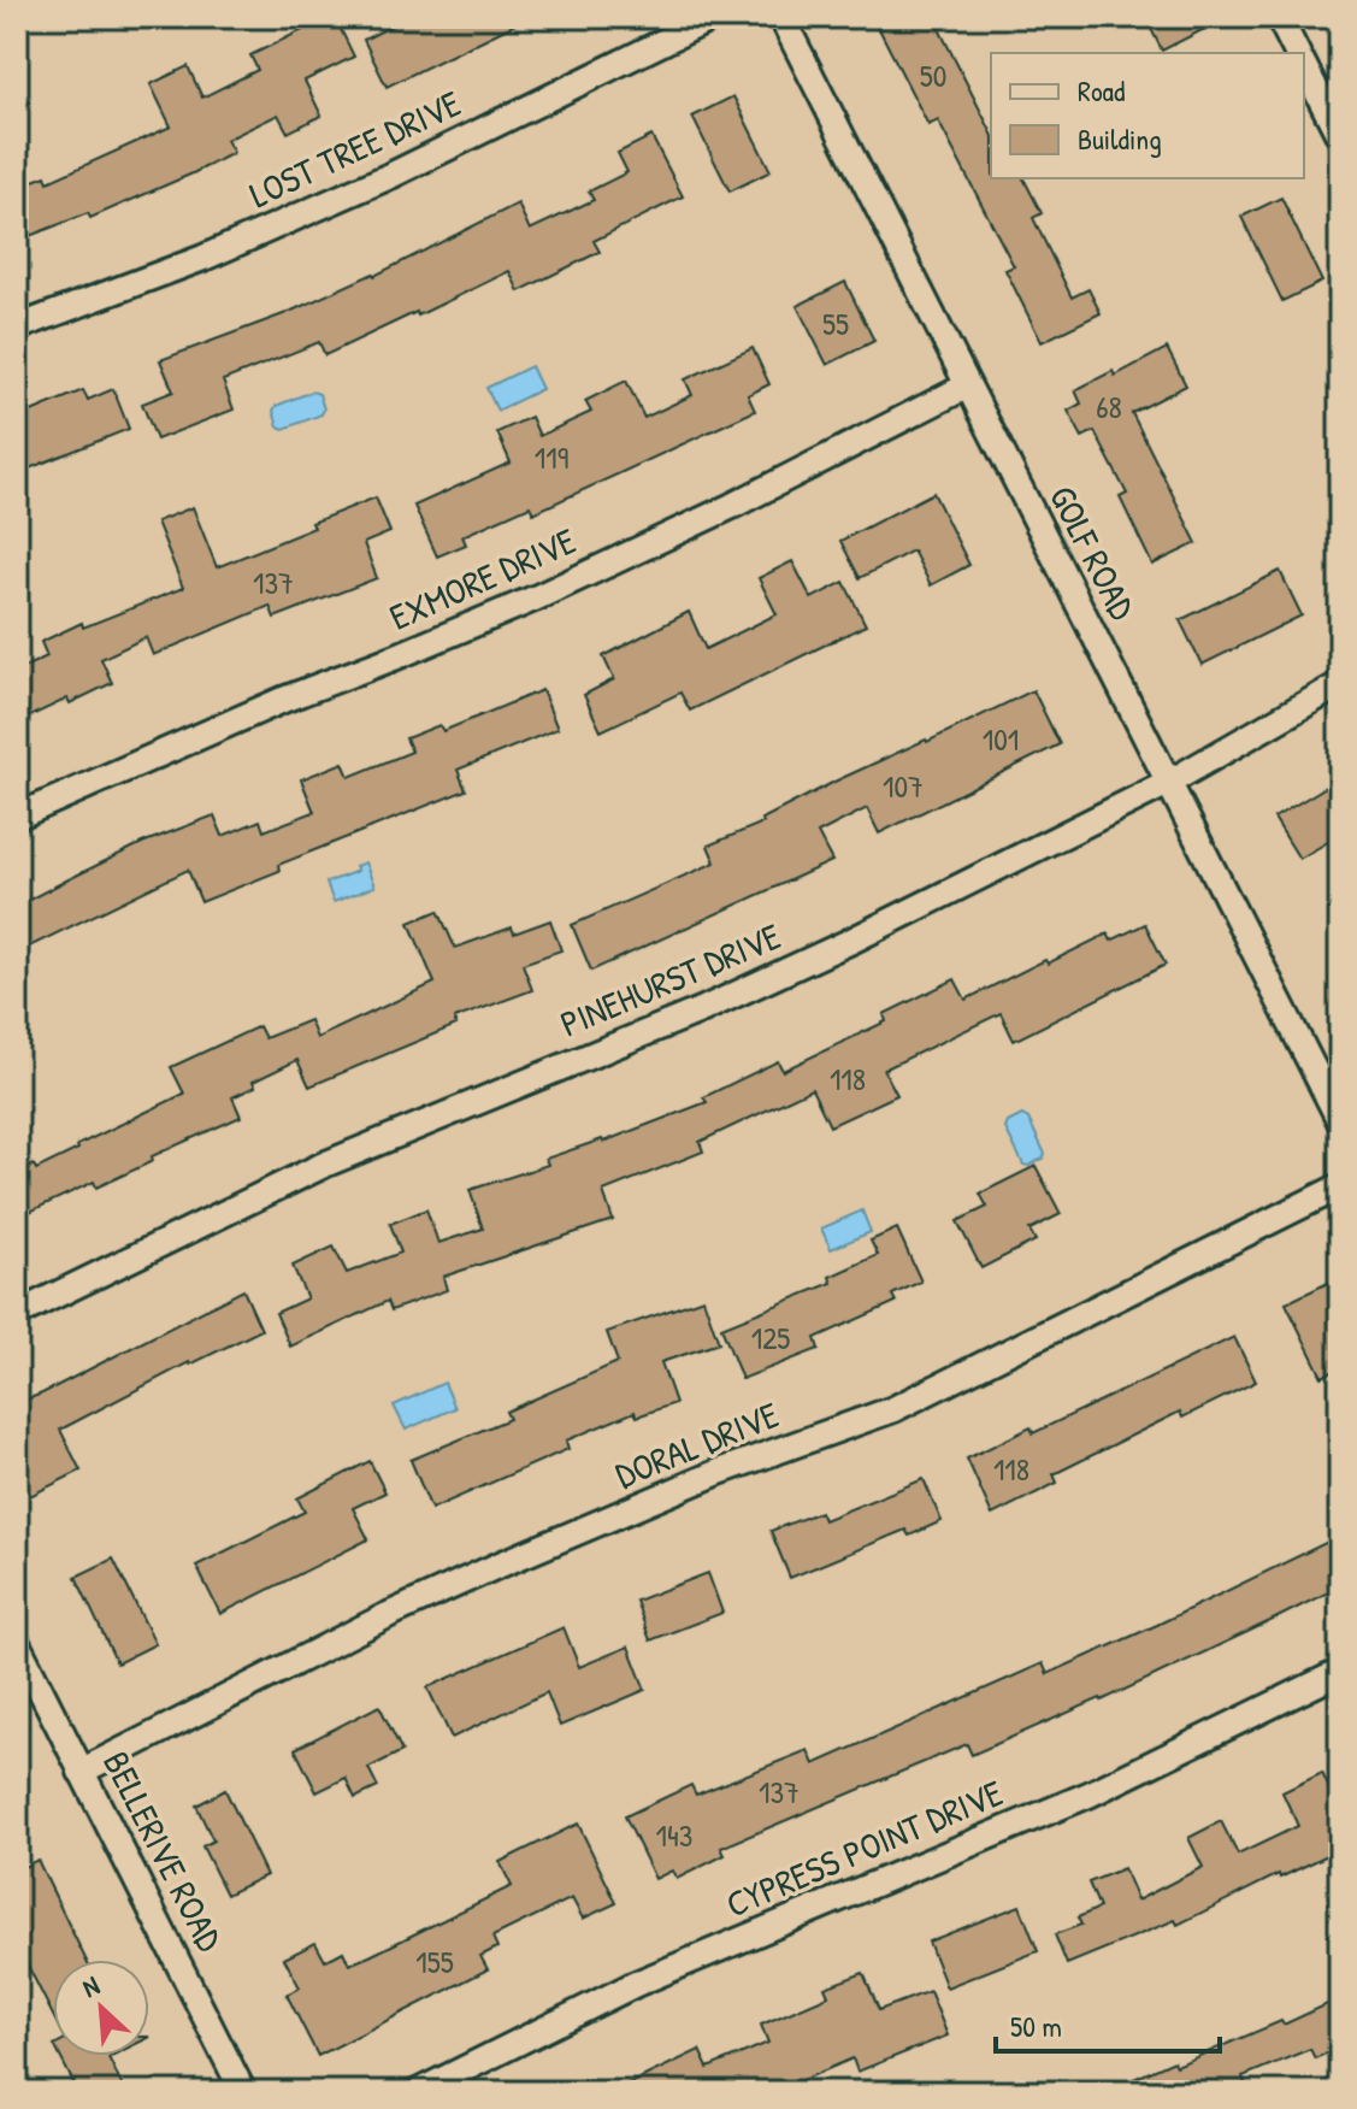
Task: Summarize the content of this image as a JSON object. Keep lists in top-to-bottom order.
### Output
{
  "streets": {
    "street": [
      "LOST TREE DRIVE",
      "GOLF ROAD",
      "EXMORE DRIVE",
      "PINEHURST DRIVE",
      "DORAL DRIVE",
      "CYPRESS POINT DRIVE",
      "BELLERIVE ROAD"
    ]
  },
  "crossings": [
    ["GOLF ROAD", "EXMORE DRIVE"],
    ["GOLF ROAD", "PINEHURST DRIVE"],
    ["DORAL DRIVE", "BELLERIVE ROAD"]
  ],
  "house_numbers": [
    "50",
    "55",
    "68",
    "119",
    "137",
    "101",
    "107",
    "118",
    "125",
    "118",
    "137",
    "143",
    "155"
  ],
  "legend": ["Road", "Building"],
  "scale_bar": "50 m",
  "north": "top left"
}
